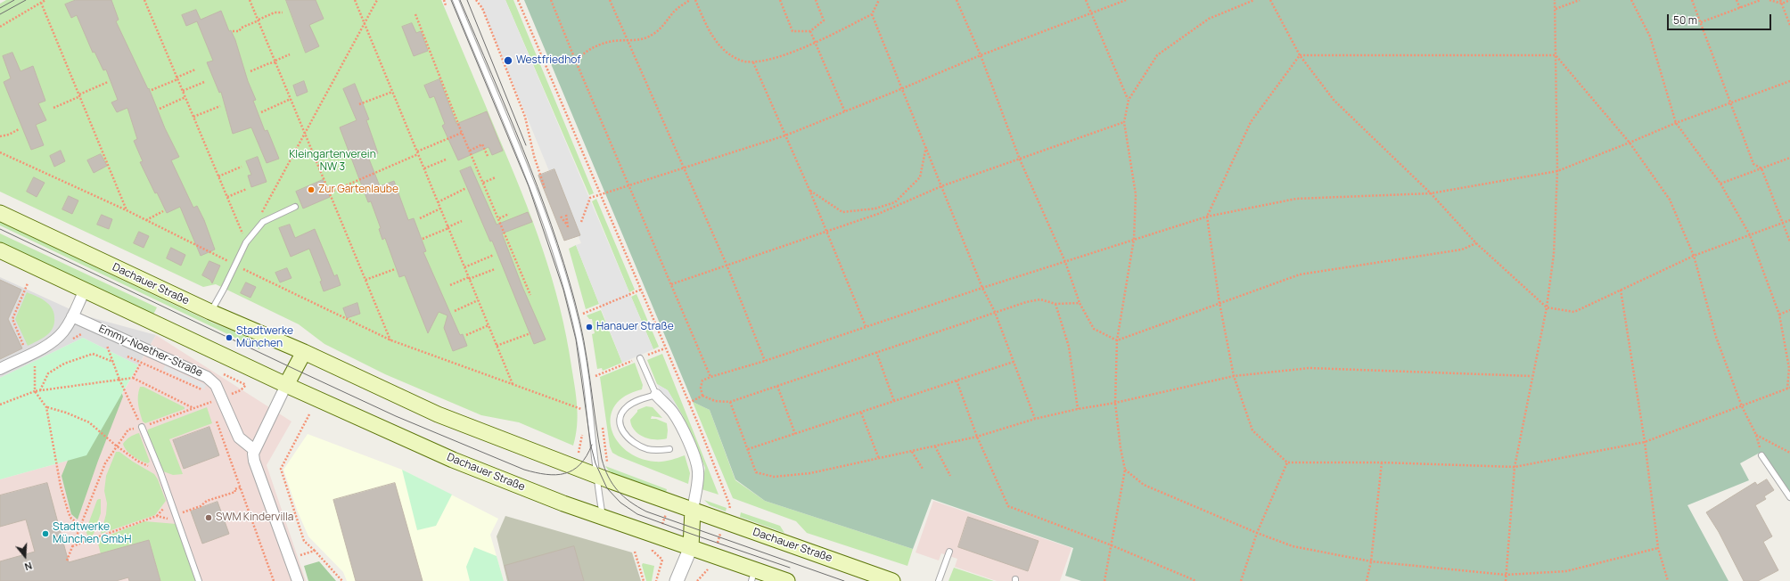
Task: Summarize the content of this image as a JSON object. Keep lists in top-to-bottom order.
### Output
{
  "streets": {
    "main road": ["Dachauer Straße"],
    "street": ["Emmy-Noether-Straße"]
  },
  "parks": ["Kleingartenverein NW 3"],
  "places": [
    "Westfriedhof",
    "Zur Gartenlaube",
    "Hanauer Straße",
    "Stadtwerke München",
    "SWM Kindervilla",
    "Stadtwerke München GmbH"
  ],
  "scale_bar": "50 m",
  "north": "bottom"
}
